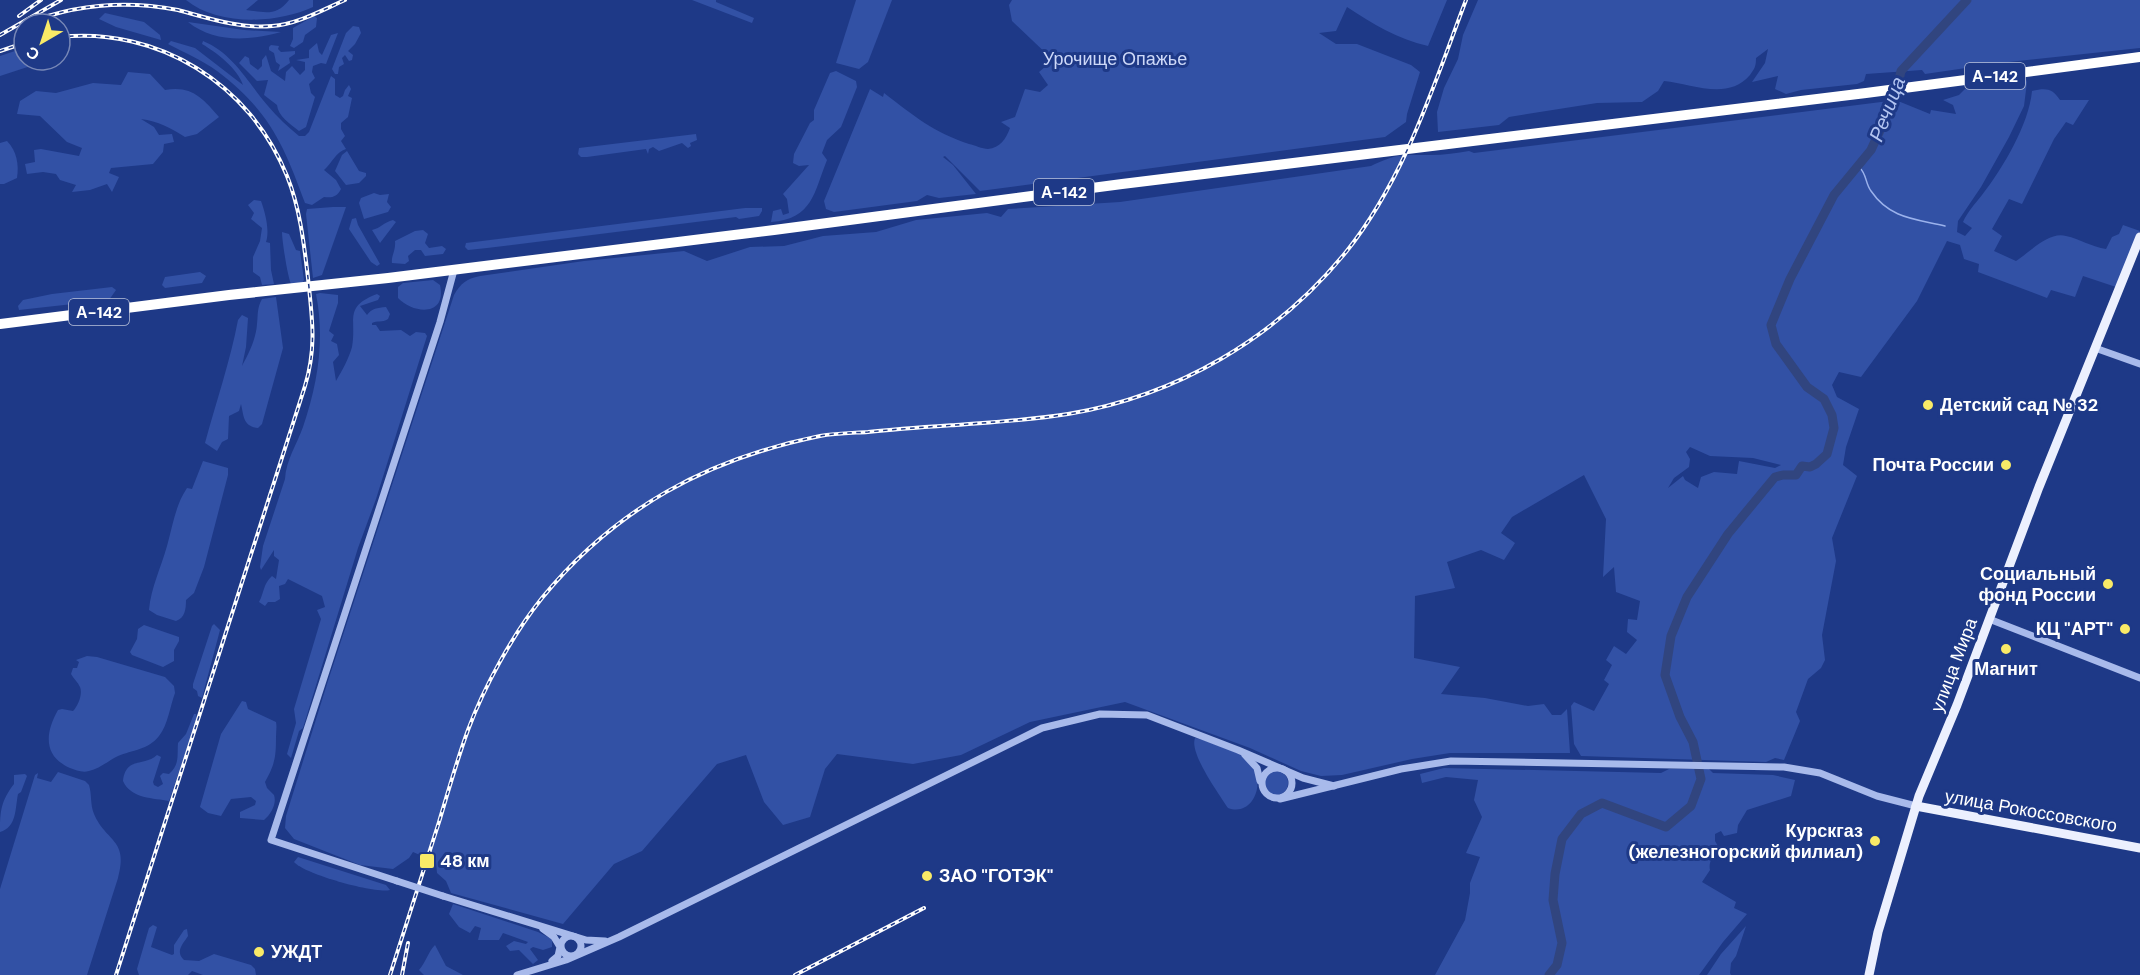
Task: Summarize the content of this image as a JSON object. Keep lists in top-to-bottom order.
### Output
{
  "streets": {
    "highway": ["А-142"],
    "main road": ["улица Мира", "улица Рокоссовского"]
  },
  "crossings": [
    ["улица Мира", "улица Рокоссовского"]
  ],
  "water": ["Речица"],
  "parks": ["Урочище Опажье"],
  "places": {
    "other": [
      "Детский сад № 32",
      "Почта России",
      "Социальный фонд России",
      "КЦ \"АРТ\"",
      "Магнит",
      "Курскгаз (железногорский филиал)",
      "ЗАО \"ГОТЭК\"",
      "УЖДТ"
    ],
    "transit": ["48 км"]
  },
  "north": "bottom left"
}
